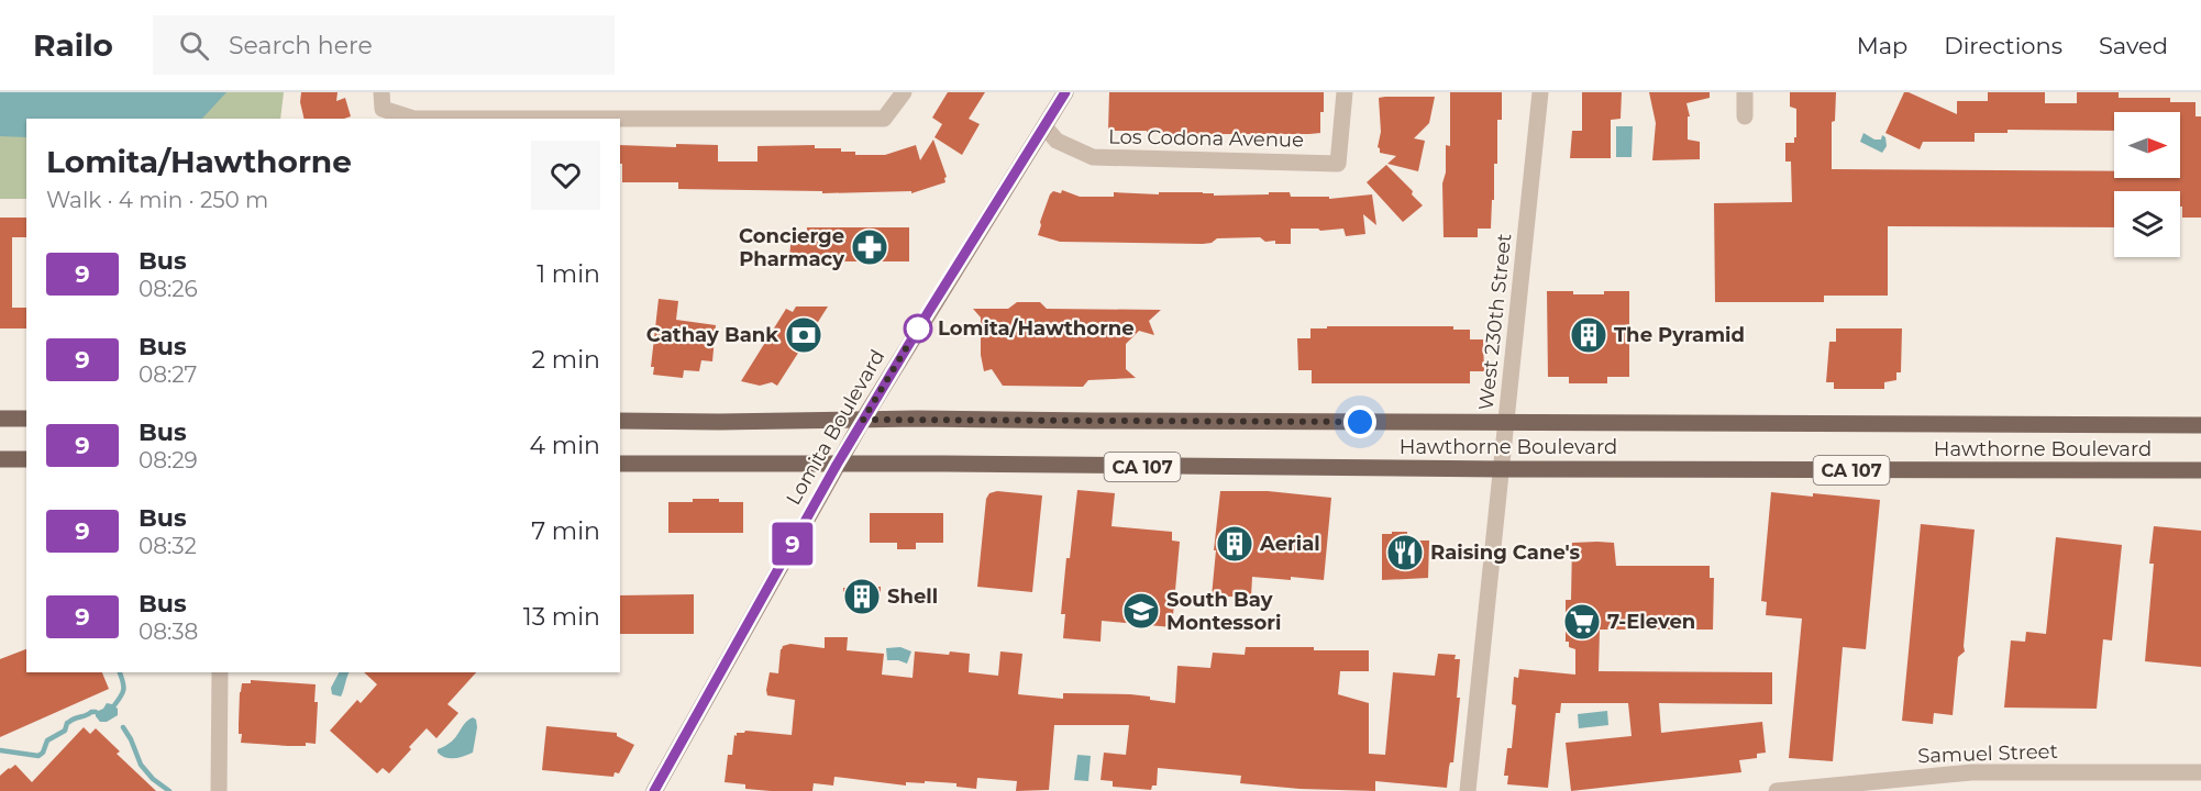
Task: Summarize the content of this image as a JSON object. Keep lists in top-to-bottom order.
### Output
{
  "streets": {
    "main road": ["Lomita Boulevard", "Hawthorne Boulevard", "CA 107"],
    "street": ["Los Codona Avenue", "West 230th Street", "Samuel Street"]
  },
  "crossings": [
    ["Los Codona Avenue", "Lomita Boulevard"],
    ["West 230th Street", "Hawthorne Boulevard"],
    ["Lomita Boulevard", "Hawthorne Boulevard"]
  ],
  "places": {
    "pharmacy": ["Concierge Pharmacy"],
    "other": ["Lomita/Hawthorne"],
    "bank": ["Cathay Bank"],
    "building": ["The Pyramid", "Aerial", "Shell"],
    "restaurant": ["Raising Cane's"],
    "school or university": ["South Bay Montessori"],
    "supermarket": ["7-Eleven"]
  },
  "lines": ["bus line 9"],
  "north": "right",
  "page": {
    "header": "Railo",
    "search": "Search here",
    "nav": ["Map", "Directions", "Saved"],
    "on_map": "9",
    "heading": ["Lomita/Hawthorne", "Walk · 4 min · 250 m"],
    "list": [
      {
        "mark": "9",
        "name": "Bus",
        "note": "08:26",
        "value": "1 min"
      },
      {
        "mark": "9",
        "name": "Bus",
        "note": "08:27",
        "value": "2 min"
      },
      {
        "mark": "9",
        "name": "Bus",
        "note": "08:29",
        "value": "4 min"
      },
      {
        "mark": "9",
        "name": "Bus",
        "note": "08:32",
        "value": "7 min"
      },
      {
        "mark": "9",
        "name": "Bus",
        "note": "08:38",
        "value": "13 min"
      }
    ]
  }
}
